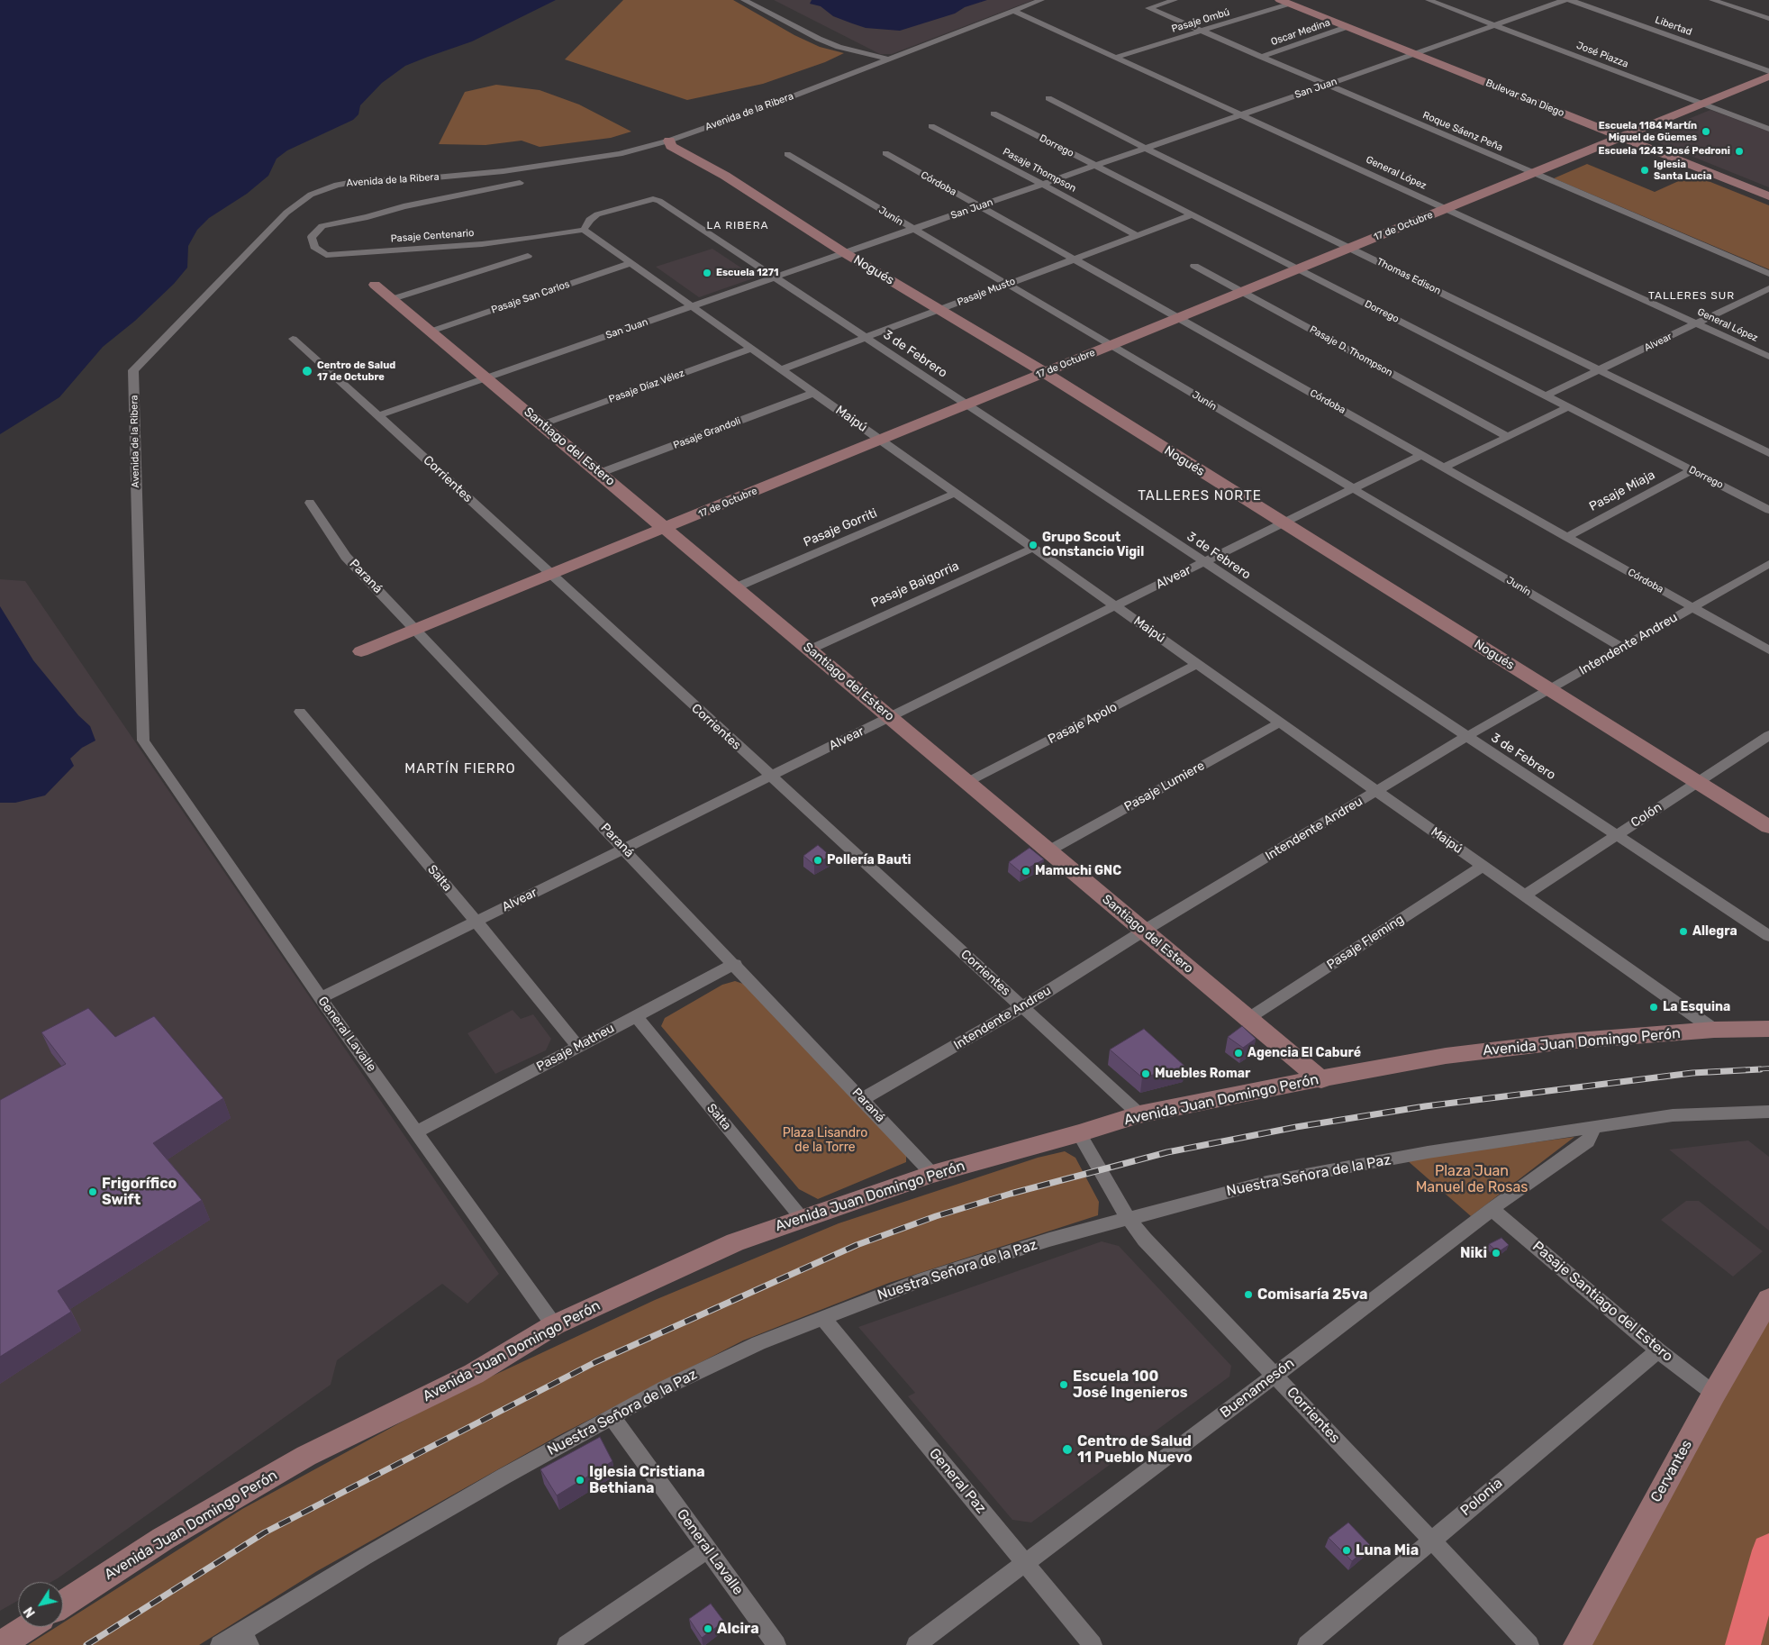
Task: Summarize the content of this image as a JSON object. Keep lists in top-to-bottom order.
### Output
{
  "streets": {
    "street": [
      "Pasaje Ombú",
      "Libertad",
      "Oscar Medina",
      "José Piazza",
      "San Juan",
      "Bulevar San Diego",
      "Avenida de la Ribera",
      "Roque Sáenz Peña",
      "Dorrego",
      "Pasaje Thompson",
      "General López",
      "Córdoba",
      "Junín",
      "17 de Octubre",
      "Pasaje Centenario",
      "Nogués",
      "Thomas Edison",
      "Pasaje Musto",
      "Pasaje San Carlos",
      "Alvear",
      "Pasaje D. Thompson",
      "3 de Febrero",
      "Pasaje Díaz Vélez",
      "Maipú",
      "Pasaje Grandoli",
      "Santiago del Estero",
      "Corrientes",
      "Pasaje Miaja",
      "Pasaje Gorriti",
      "Paraná",
      "Pasaje Baigorria",
      "Intendente Andreu",
      "Pasaje Apolo",
      "Pasaje Lumiere",
      "Colón",
      "Salta",
      "Pasaje Fleming",
      "General Lavalle",
      "Avenida Juan Domingo Perón",
      "Pasaje Matheu",
      "Nuestra Señora de la Paz",
      "Pasaje Santiago del Estero",
      "Buenamesón",
      "Cervantes",
      "General Paz",
      "Polonia"
    ]
  },
  "crossings": [
    ["Pasaje Ombú", "Bulevar San Diego"],
    ["Pasaje Ombú", "Roque Sáenz Peña"],
    ["Pasaje Ombú", "General López"],
    ["Oscar Medina", "Bulevar San Diego"],
    ["Oscar Medina", "Roque Sáenz Peña"],
    ["José Piazza", "San Juan"],
    ["José Piazza", "17 de Octubre"],
    ["San Juan", "Bulevar San Diego"],
    ["San Juan", "Roque Sáenz Peña"],
    ["San Juan", "Dorrego"],
    ["San Juan", "Pasaje Thompson"],
    ["San Juan", "General López"],
    ["San Juan", "Córdoba"],
    ["San Juan", "Junín"],
    ["San Juan", "Nogués"],
    ["San Juan", "Thomas Edison"],
    ["San Juan", "3 de Febrero"],
    ["San Juan", "Maipú"],
    ["San Juan", "Santiago del Estero"],
    ["San Juan", "Corrientes"],
    ["Bulevar San Diego", "17 de Octubre"],
    ["Avenida de la Ribera", "General López"],
    ["Avenida de la Ribera", "Nogués"],
    ["Avenida de la Ribera", "General Lavalle"],
    ["Roque Sáenz Peña", "17 de Octubre"],
    ["Dorrego", "17 de Octubre"],
    ["Dorrego", "Pasaje Musto"],
    ["Dorrego", "Alvear"],
    ["Dorrego", "Pasaje Miaja"],
    ["Pasaje Thompson", "Pasaje Musto"],
    ["General López", "17 de Octubre"],
    ["General López", "Alvear"],
    ["Córdoba", "17 de Octubre"],
    ["Córdoba", "Pasaje Musto"],
    ["Córdoba", "Alvear"],
    ["Córdoba", "Pasaje Miaja"],
    ["Córdoba", "Intendente Andreu"],
    ["Junín", "17 de Octubre"],
    ["Junín", "Pasaje Musto"],
    ["Junín", "Alvear"],
    ["Junín", "Intendente Andreu"],
    ["17 de Octubre", "Nogués"],
    ["17 de Octubre", "Thomas Edison"],
    ["17 de Octubre", "Pasaje D. Thompson"],
    ["17 de Octubre", "3 de Febrero"],
    ["17 de Octubre", "Maipú"],
    ["17 de Octubre", "Santiago del Estero"],
    ["17 de Octubre", "Corrientes"],
    ["17 de Octubre", "Paraná"],
    ["Pasaje Centenario", "3 de Febrero"],
    ["Pasaje Centenario", "Maipú"],
    ["Nogués", "Pasaje Musto"],
    ["Nogués", "Alvear"],
    ["Nogués", "Intendente Andreu"],
    ["Nogués", "Colón"],
    ["Thomas Edison", "Alvear"],
    ["Pasaje Musto", "3 de Febrero"],
    ["Pasaje Musto", "Maipú"],
    ["Pasaje San Carlos", "Maipú"],
    ["Pasaje San Carlos", "Santiago del Estero"],
    ["Alvear", "3 de Febrero"],
    ["Alvear", "Maipú"],
    ["Alvear", "Santiago del Estero"],
    ["Alvear", "Corrientes"],
    ["Alvear", "Paraná"],
    ["Alvear", "Salta"],
    ["Alvear", "General Lavalle"],
    ["3 de Febrero", "Maipú"],
    ["3 de Febrero", "Intendente Andreu"],
    ["3 de Febrero", "Colón"],
    ["Pasaje Díaz Vélez", "Maipú"],
    ["Pasaje Díaz Vélez", "Santiago del Estero"],
    ["Maipú", "Pasaje Grandoli"],
    ["Maipú", "Pasaje Gorriti"],
    ["Maipú", "Pasaje Baigorria"],
    ["Maipú", "Intendente Andreu"],
    ["Maipú", "Pasaje Apolo"],
    ["Maipú", "Pasaje Lumiere"],
    ["Maipú", "Colón"],
    ["Maipú", "Pasaje Fleming"],
    ["Maipú", "Avenida Juan Domingo Perón"],
    ["Pasaje Grandoli", "Santiago del Estero"],
    ["Santiago del Estero", "Pasaje Gorriti"],
    ["Santiago del Estero", "Pasaje Baigorria"],
    ["Santiago del Estero", "Intendente Andreu"],
    ["Santiago del Estero", "Pasaje Apolo"],
    ["Santiago del Estero", "Pasaje Lumiere"],
    ["Santiago del Estero", "Pasaje Fleming"],
    ["Santiago del Estero", "Avenida Juan Domingo Perón"],
    ["Corrientes", "Intendente Andreu"],
    ["Corrientes", "Avenida Juan Domingo Perón"],
    ["Corrientes", "Nuestra Señora de la Paz"],
    ["Corrientes", "Buenamesón"],
    ["Corrientes", "Polonia"],
    ["Paraná", "Intendente Andreu"],
    ["Paraná", "Avenida Juan Domingo Perón"],
    ["Paraná", "Pasaje Matheu"],
    ["Salta", "Avenida Juan Domingo Perón"],
    ["Salta", "Pasaje Matheu"],
    ["General Lavalle", "Avenida Juan Domingo Perón"],
    ["General Lavalle", "Pasaje Matheu"],
    ["General Lavalle", "Nuestra Señora de la Paz"],
    ["Nuestra Señora de la Paz", "Buenamesón"],
    ["Nuestra Señora de la Paz", "General Paz"],
    ["Pasaje Santiago del Estero", "Buenamesón"],
    ["Pasaje Santiago del Estero", "Cervantes"],
    ["Pasaje Santiago del Estero", "Polonia"],
    ["Buenamesón", "General Paz"]
  ],
  "districts": [
    "LA RIBERA",
    "TALLERES SUR",
    "TALLERES NORTE",
    "MARTÍN FIERRO"
  ],
  "parks": ["Plaza Lisandro de la Torre", "Plaza Juan Manuel de Rosas"],
  "places": [
    "Escuela 1184 Martín Miguel de Güemes",
    "Escuela 1243 José Pedroni",
    "Iglesia Santa Lucia",
    "Escuela 1271",
    "Centro de Salud 17 de Octubre",
    "Grupo Scout Constancio Vigil",
    "Pollería Bauti",
    "Mamuchi GNC",
    "Allegra",
    "La Esquina",
    "Agencia El Caburé",
    "Muebles Romar",
    "Frigorífico Swift",
    "Niki",
    "Comisaría 25va",
    "Escuela 100 José Ingenieros",
    "Centro de Salud 11 Pueblo Nuevo",
    "Iglesia Cristiana Bethiana",
    "Luna Mia",
    "Alcira"
  ],
  "north": "bottom left"
}
